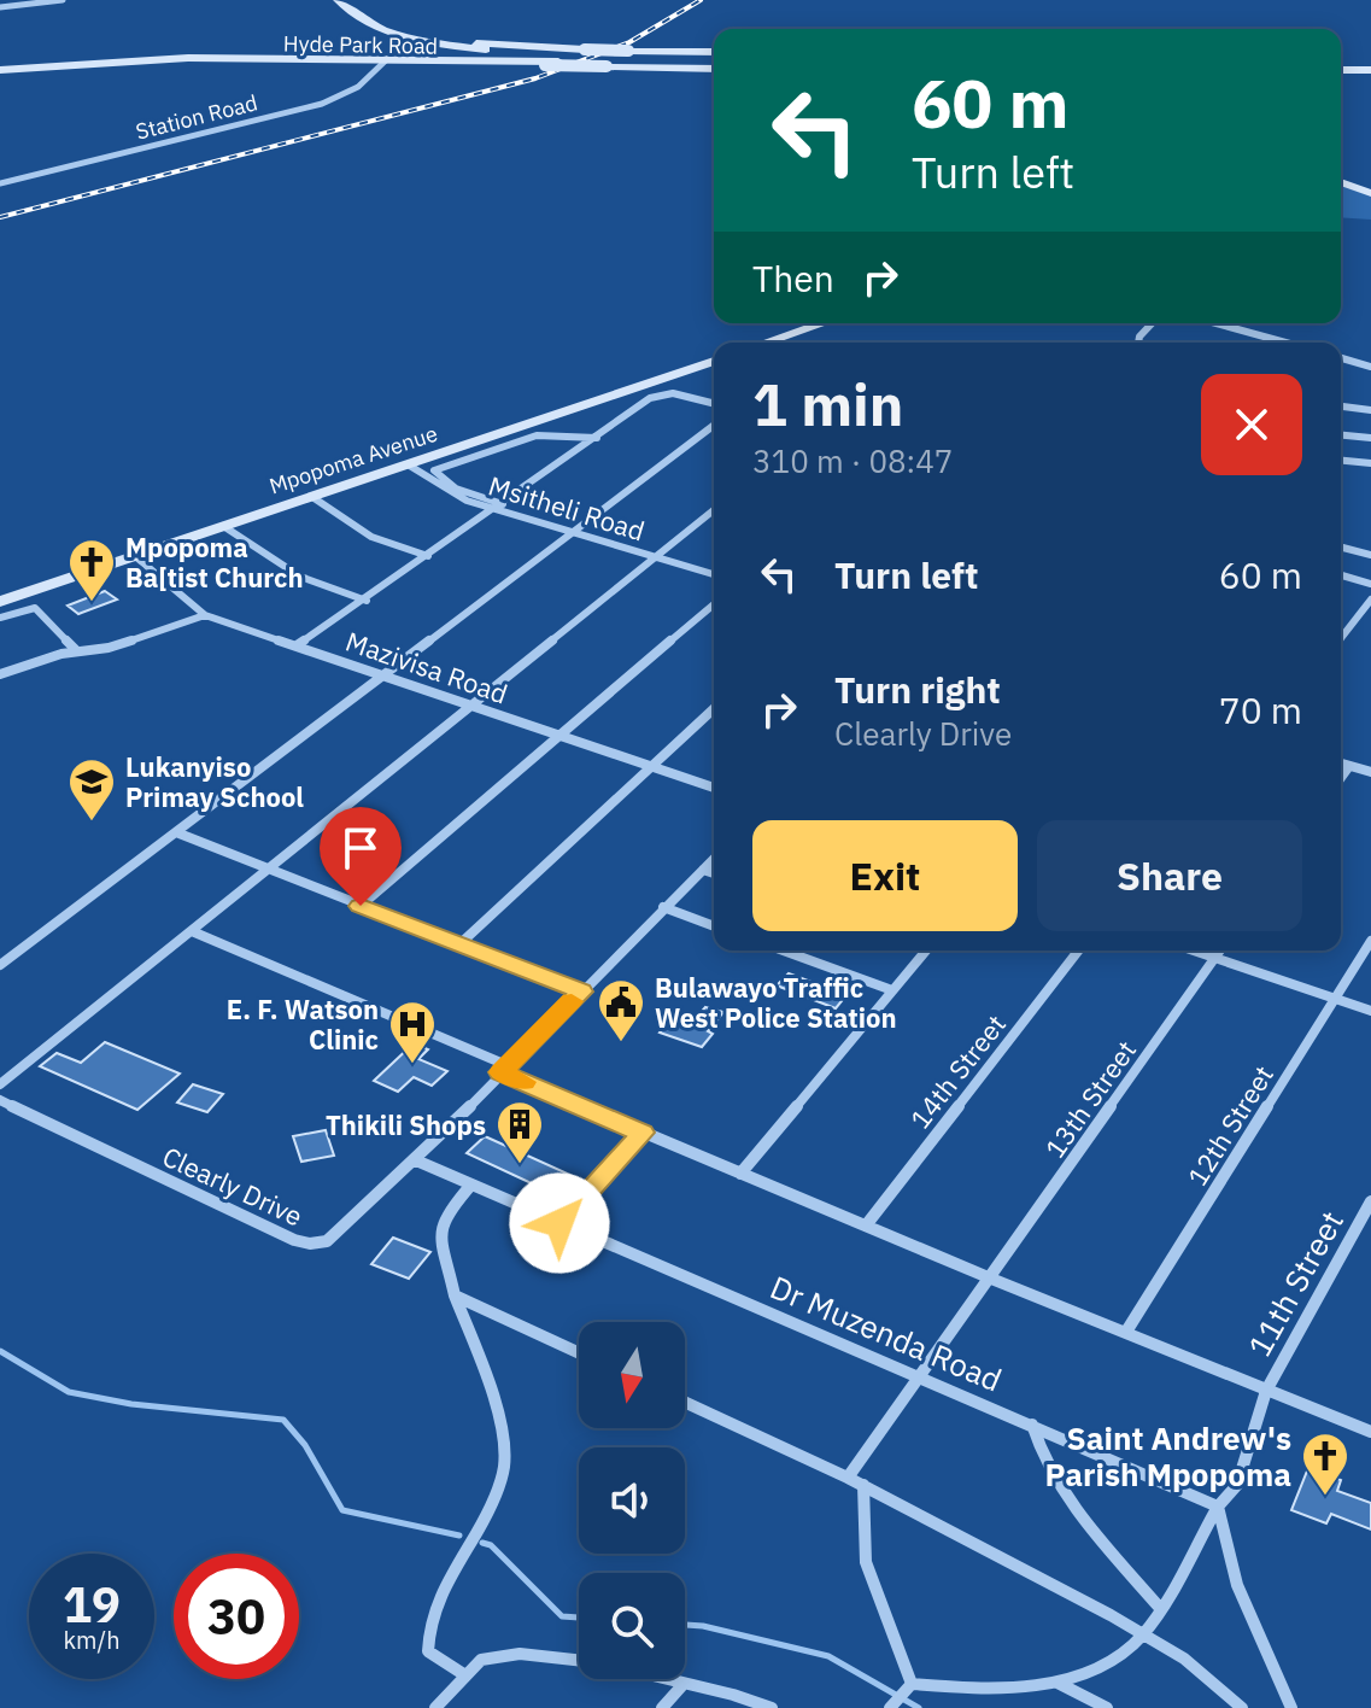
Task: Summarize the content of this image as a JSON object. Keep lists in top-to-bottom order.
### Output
{
  "streets": {
    "street": [
      "Hyde Park Road",
      "Station Road",
      "Mpopoma Avenue",
      "Msitheli Road",
      "Mazivisa Road",
      "14th Street",
      "13th Street",
      "12th Street",
      "Clearly Drive",
      "11th Street",
      "Dr Muzenda Road"
    ]
  },
  "crossings": [
    ["Hyde Park Road", "Station Road"],
    ["Mpopoma Avenue", "Msitheli Road"],
    ["Mpopoma Avenue", "Mazivisa Road"],
    ["13th Street", "Dr Muzenda Road"],
    ["Clearly Drive", "Dr Muzenda Road"]
  ],
  "places": {
    "church": ["Mpopoma Ba[tist Church", "Saint Andrew's Parish Mpopoma"],
    "school or university": ["Lukanyiso Primay School"],
    "public building": ["Bulawayo Traffic West Police Station"],
    "hospital": ["E. F. Watson Clinic"],
    "building": ["Thikili Shops"]
  },
  "north": "bottom",
  "page": {
    "turn": ["60 m", "Turn left"],
    "then": "Then",
    "heading": ["1 min", "310 m · 08:47"],
    "list": [
      {
        "name": "Turn left",
        "value": "60 m"
      },
      {
        "name": "Turn right",
        "note": "Clearly Drive",
        "value": "70 m"
      }
    ],
    "buttons": ["Exit", "Share"],
    "speed": "19 km/h",
    "limit": "30"
  }
}
